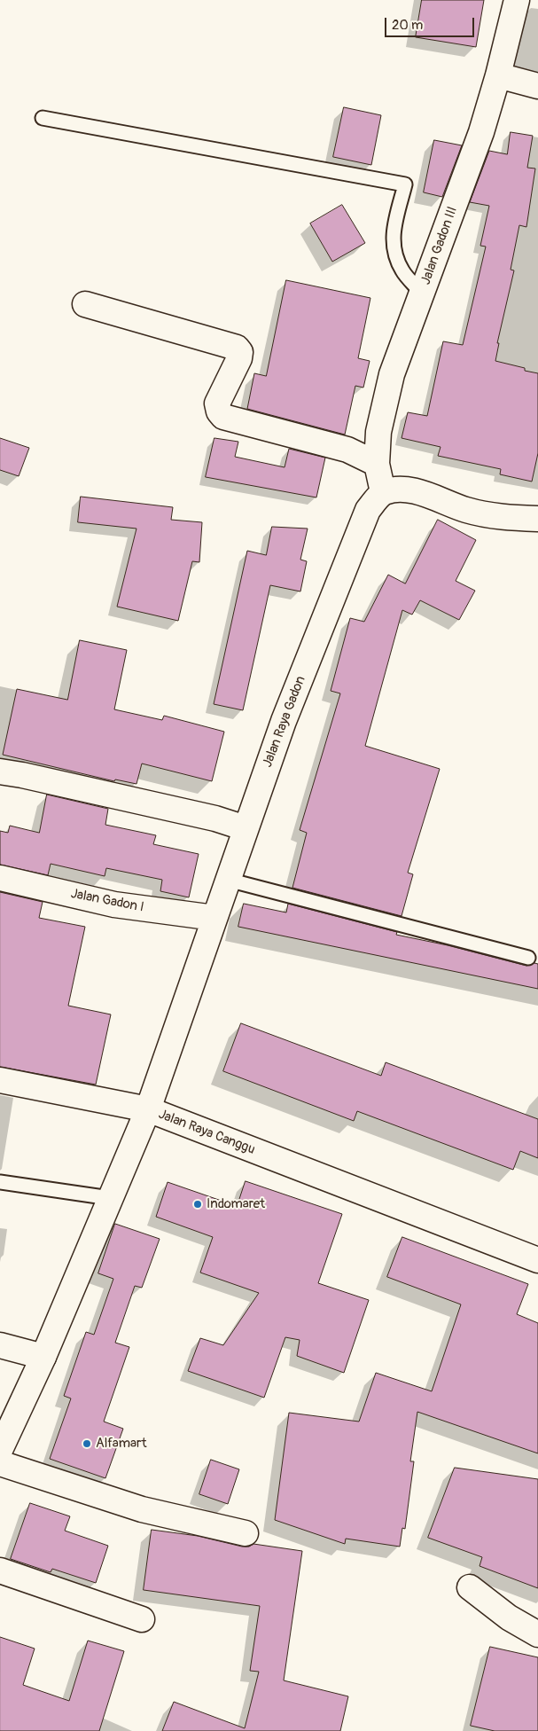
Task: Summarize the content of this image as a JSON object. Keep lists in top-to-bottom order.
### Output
{
  "streets": {
    "street": [
      "Jalan Gadon III",
      "Jalan Raya Gadon",
      "Jalan Gadon I",
      "Jalan Raya Canggu"
    ]
  },
  "crossings": [
    ["Jalan Gadon III", "Jalan Raya Gadon"],
    ["Jalan Raya Gadon", "Jalan Gadon I"],
    ["Jalan Raya Gadon", "Jalan Raya Canggu"]
  ],
  "places": ["Indomaret", "Alfamart"],
  "scale_bar": "20 m"
}
